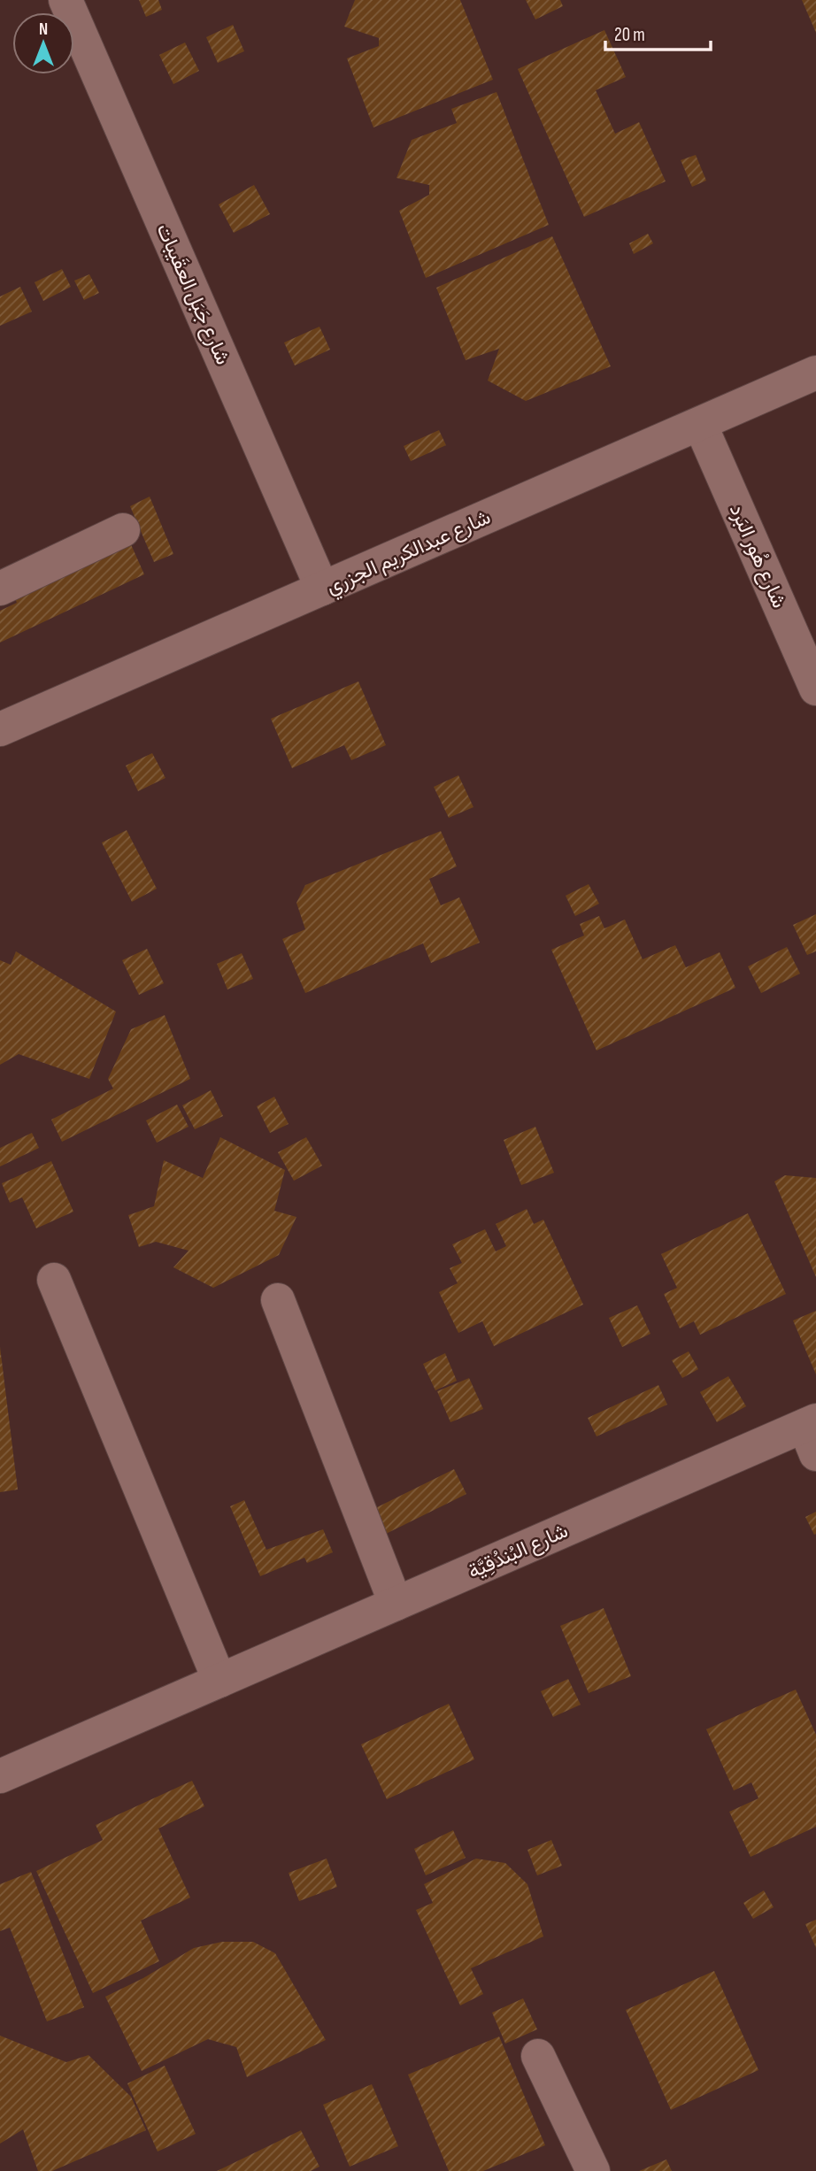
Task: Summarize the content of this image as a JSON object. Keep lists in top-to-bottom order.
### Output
{
  "streets": {
    "street": [
      "شارع جَبَل العقَيبات",
      "شارع عبدالكريم الجزري",
      "شارع هُور البَرد",
      "شارع البُندُقِيَّة"
    ]
  },
  "crossings": [
    ["شارع جَبَل العقَيبات", "شارع عبدالكريم الجزري"],
    ["شارع عبدالكريم الجزري", "شارع هُور البَرد"]
  ],
  "scale_bar": "20 m",
  "north": "top"
}
